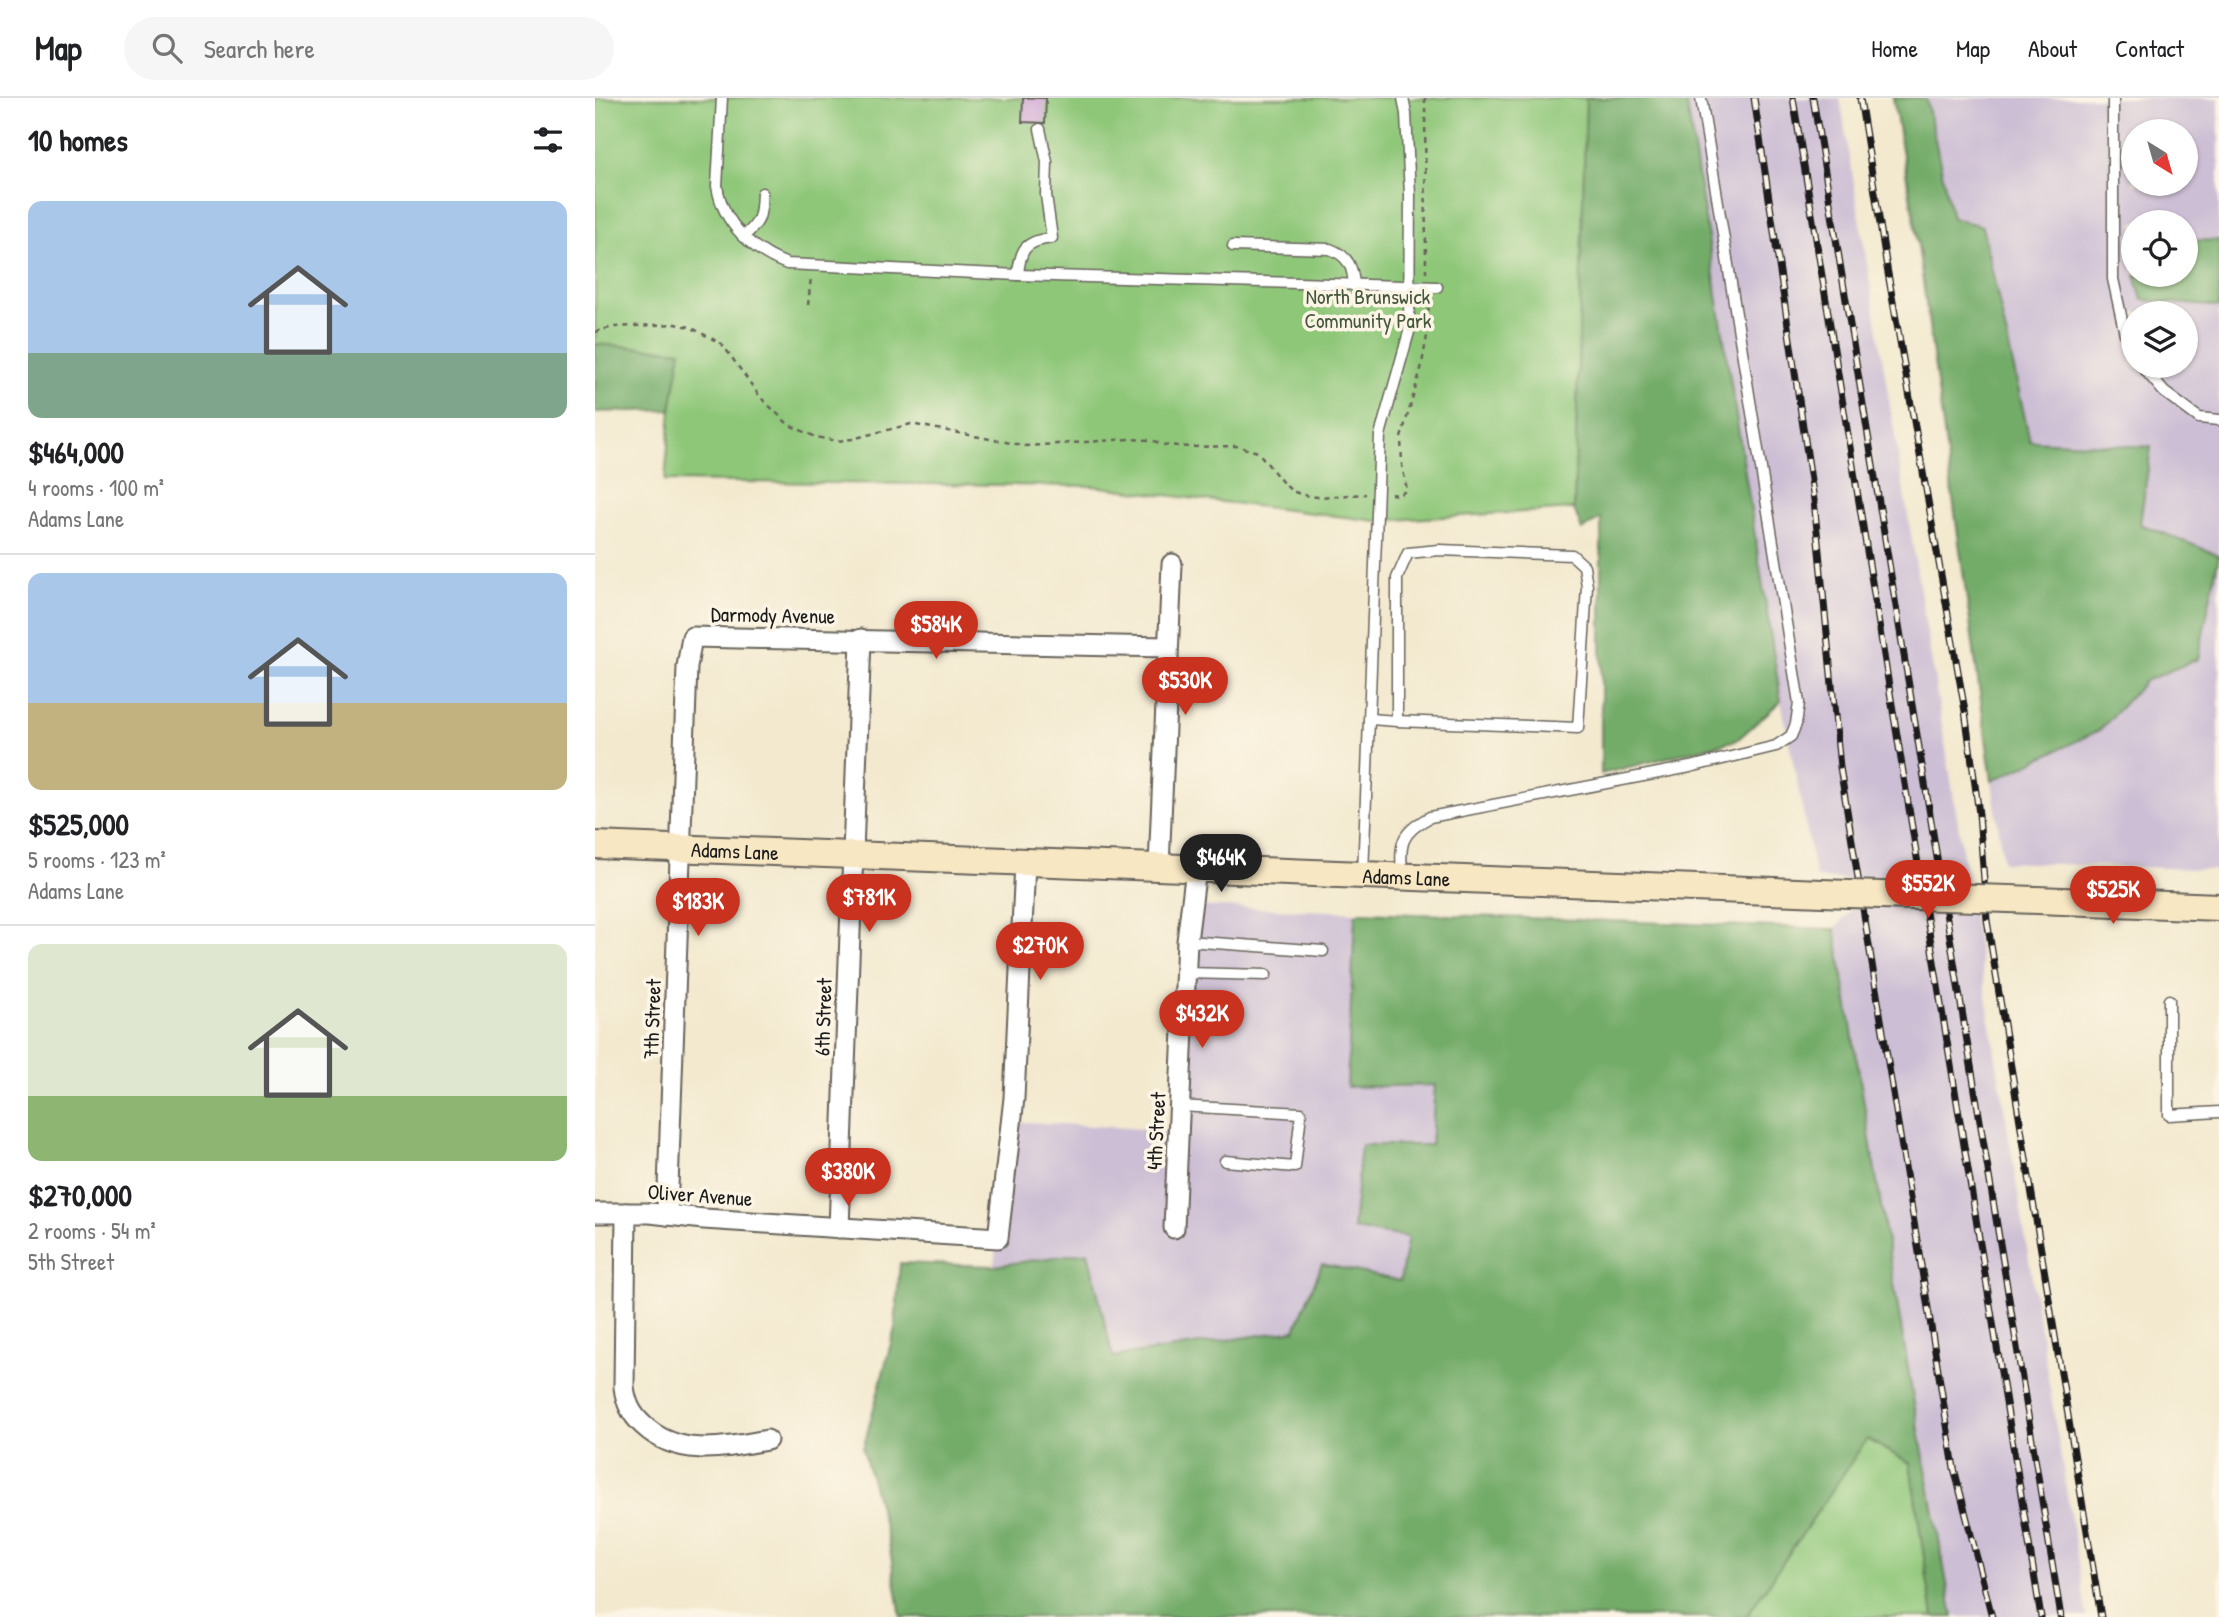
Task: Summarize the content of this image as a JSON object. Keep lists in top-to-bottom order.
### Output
{
  "streets": {
    "street": [
      "Darmody Avenue",
      "Adams Lane",
      "6th Street",
      "7th Street",
      "4th Street",
      "Oliver Avenue"
    ]
  },
  "crossings": [
    ["Darmody Avenue", "6th Street"],
    ["Darmody Avenue", "7th Street"],
    ["Adams Lane", "6th Street"],
    ["Adams Lane", "7th Street"],
    ["Adams Lane", "4th Street"],
    ["Adams Lane", "Oliver Avenue"],
    ["6th Street", "Oliver Avenue"],
    ["7th Street", "Oliver Avenue"]
  ],
  "parks": ["North Brunswick Community Park"],
  "north": "bottom right",
  "page": {
    "header": "Map",
    "search": "Search here",
    "nav": [
      "Home",
      "Map",
      "About",
      "Contact"
    ],
    "heading": "10 homes",
    "list": [
      {
        "name": "$464,000",
        "note": "4 rooms · 100 m² · Adams Lane"
      },
      {
        "name": "$525,000",
        "note": "5 rooms · 123 m² · Adams Lane"
      },
      {
        "name": "$270,000",
        "note": "2 rooms · 54 m² · 5th Street"
      }
    ],
    "price": [
      "$584K",
      "$530K",
      "$464K",
      "$552K",
      "$525K",
      "$781K",
      "$183K",
      "$270K",
      "$432K",
      "$380K"
    ]
  }
}
